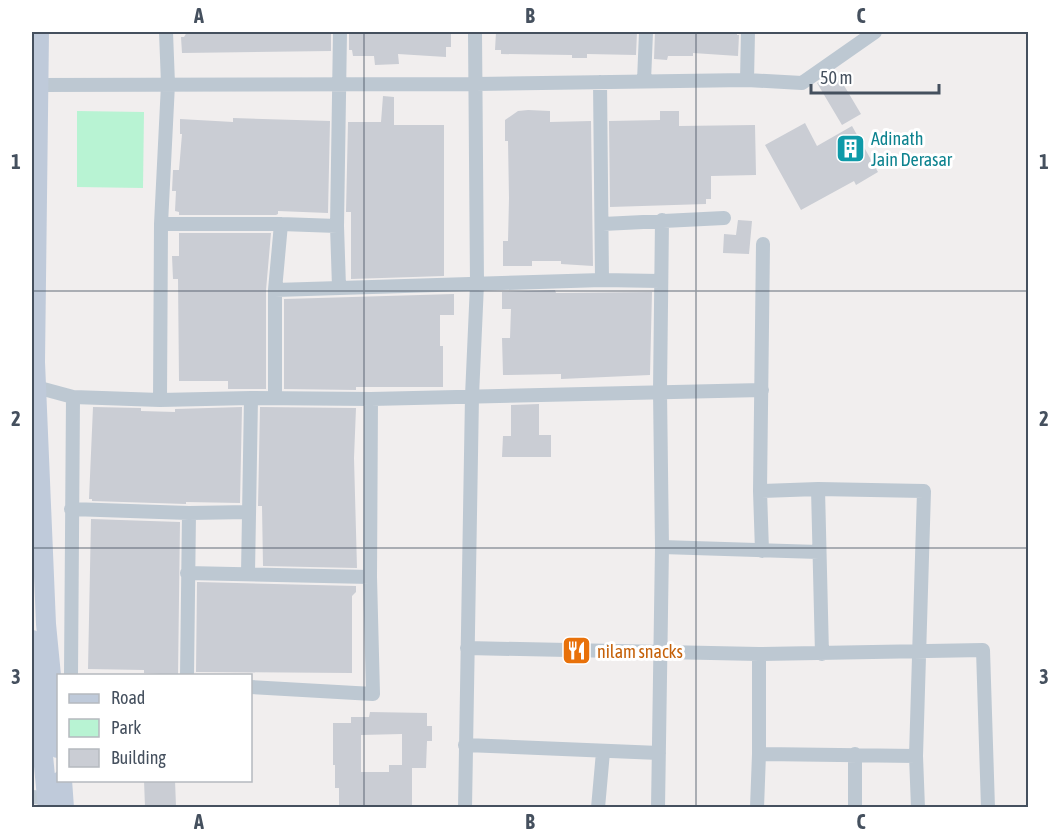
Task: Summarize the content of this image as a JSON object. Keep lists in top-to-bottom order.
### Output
{
  "places": {
    "building": ["Adinath Jain Derasar"],
    "restaurant": ["nilam snacks"]
  },
  "legend": ["Road", "Park", "Building"],
  "scale_bar": "50 m",
  "grid": {
    "columns": ["A", "B", "C"],
    "rows": ["1", "2", "3"]
  }
}
